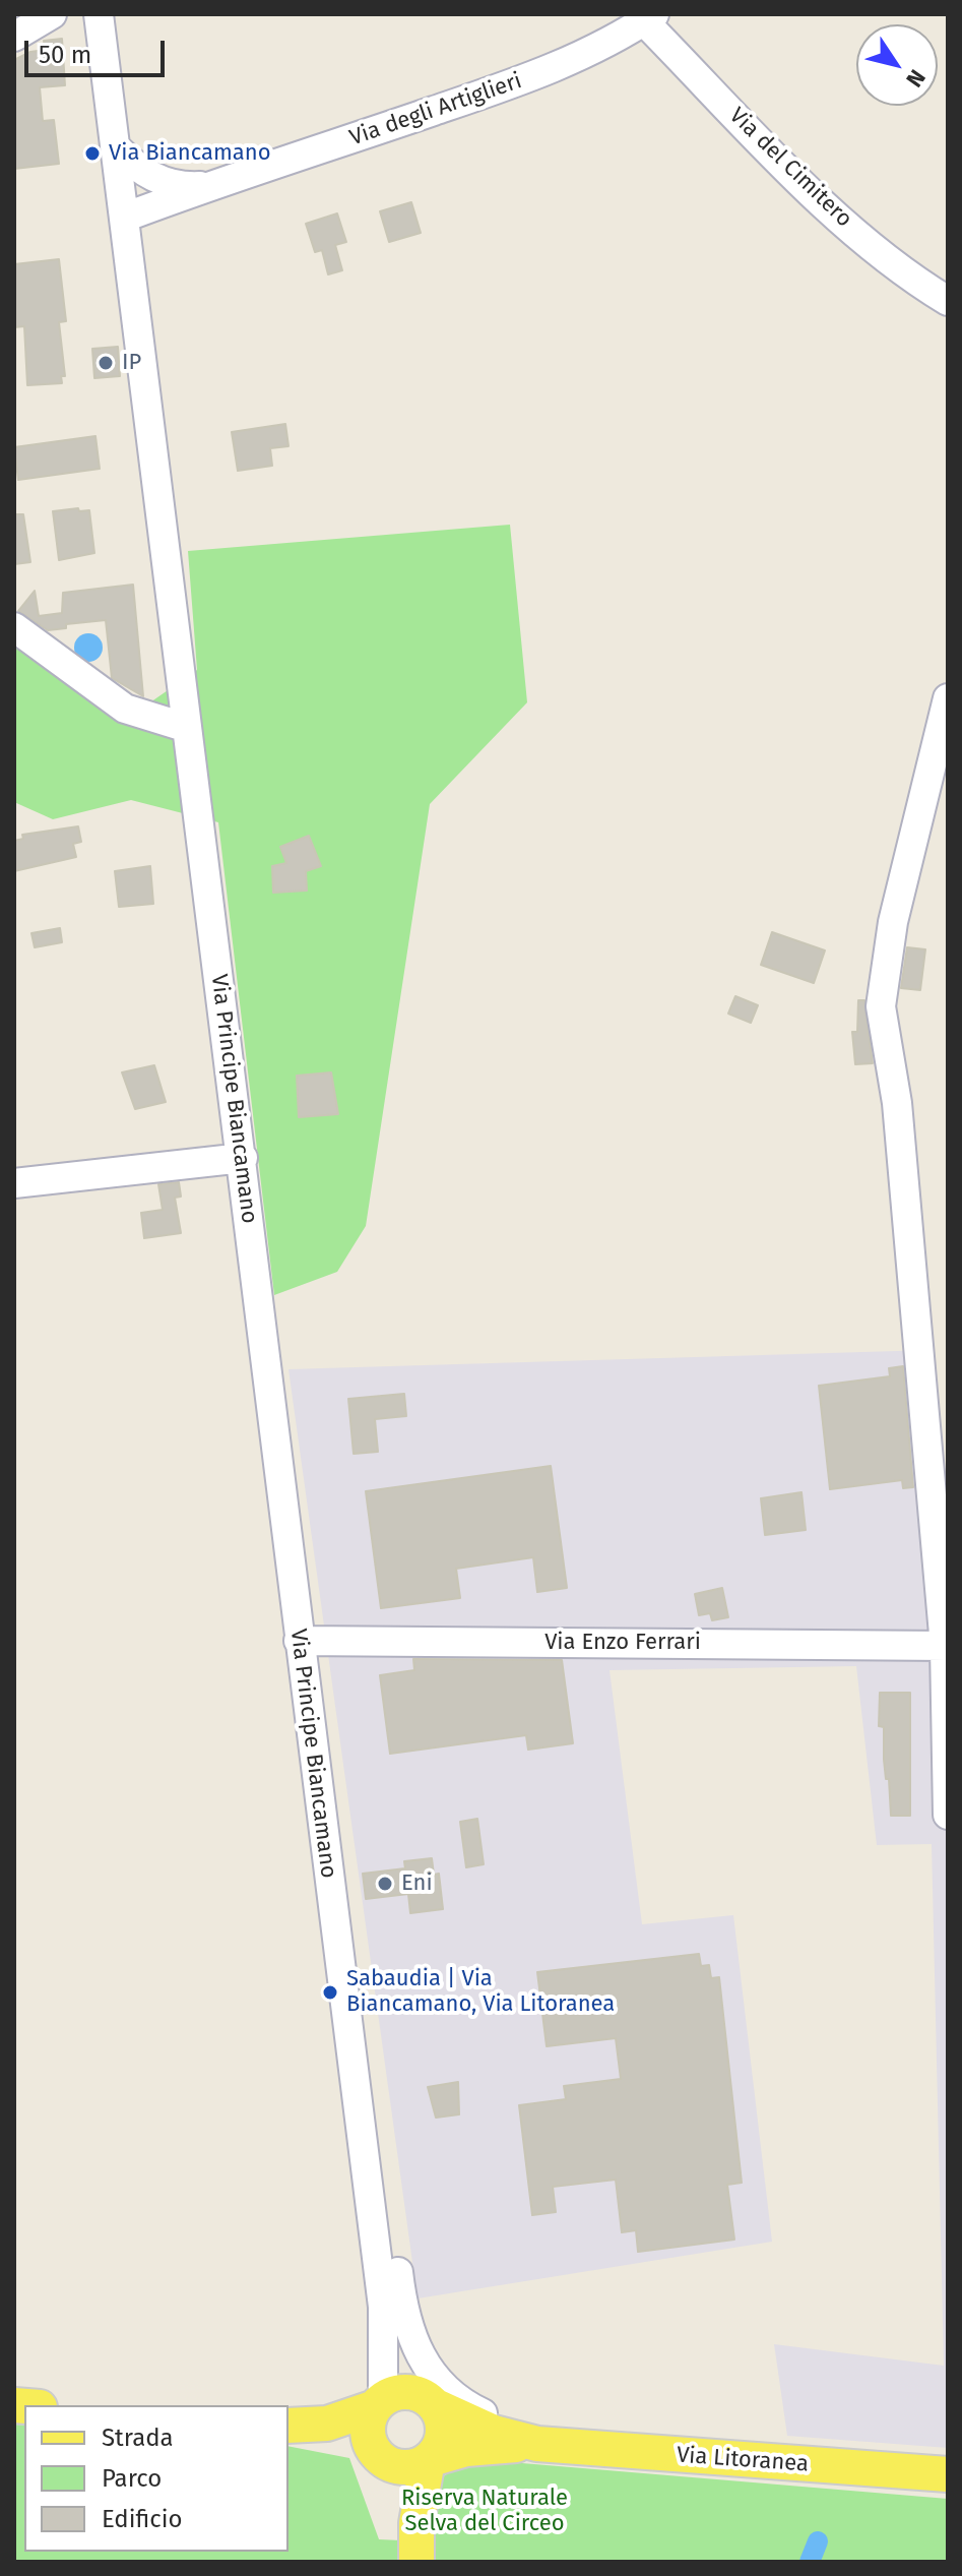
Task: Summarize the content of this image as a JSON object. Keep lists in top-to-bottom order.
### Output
{
  "streets": {
    "main road": ["Via Litoranea"],
    "street": [
      "Via degli Artiglieri",
      "Via del Cimitero",
      "Via Principe Biancamano",
      "Via Enzo Ferrari"
    ]
  },
  "crossings": [
    ["Via degli Artiglieri", "Via del Cimitero"],
    ["Via degli Artiglieri", "Via Principe Biancamano"],
    ["Via Principe Biancamano", "Via Enzo Ferrari"],
    ["Via Principe Biancamano", "Via Litoranea"]
  ],
  "parks": ["Riserva Naturale Selva del Circeo"],
  "places": [
    "Via Biancamano",
    "IP",
    "Eni",
    "Sabaudia | Via Biancamano, Via Litoranea"
  ],
  "legend": ["Strada", "Parco", "Edificio"],
  "scale_bar": "50 m",
  "north": "bottom right"
}
